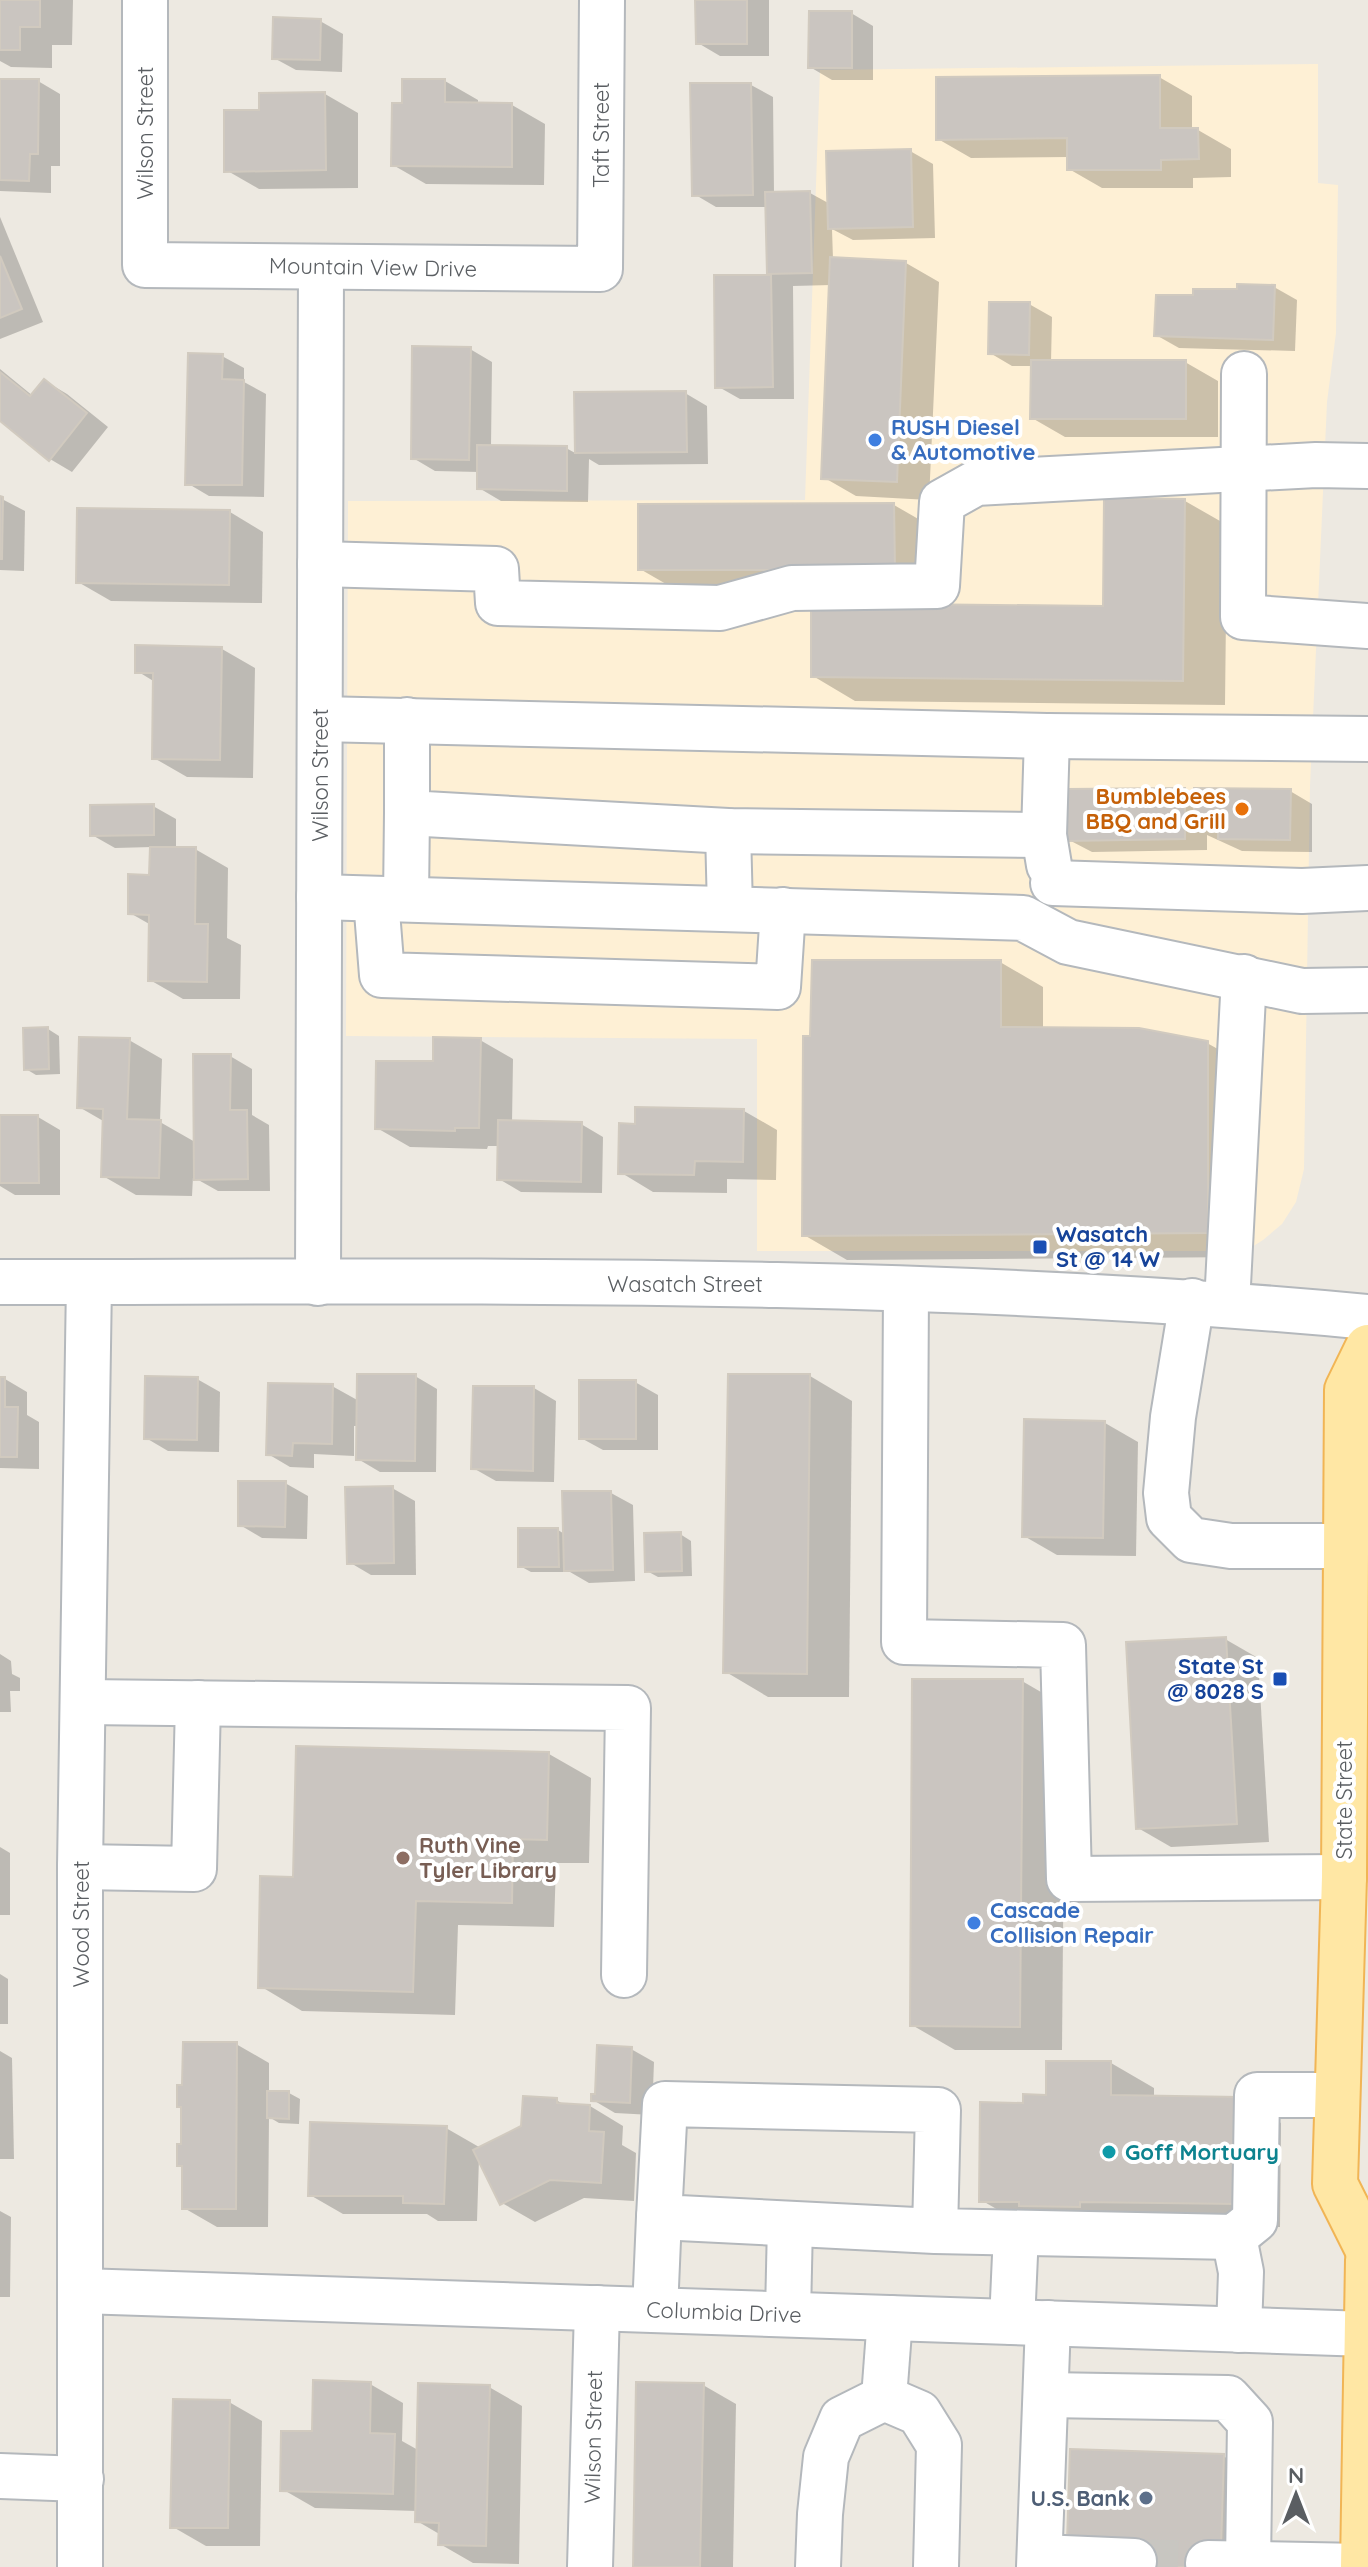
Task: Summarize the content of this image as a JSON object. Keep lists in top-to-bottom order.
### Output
{
  "streets": {
    "main road": ["State Street"],
    "street": [
      "Wilson Street",
      "Taft Street",
      "Mountain View Drive",
      "Wasatch Street",
      "Wood Street",
      "Columbia Drive"
    ]
  },
  "crossings": [
    ["Wilson Street", "Mountain View Drive"],
    ["Wilson Street", "Wasatch Street"],
    ["Wilson Street", "Columbia Drive"],
    ["Taft Street", "Mountain View Drive"],
    ["Wasatch Street", "Wood Street"],
    ["Wood Street", "Columbia Drive"]
  ],
  "places": {
    "other": [
      "RUSH Diesel & Automotive",
      "Bumblebees BBQ and Grill",
      "Ruth Vine Tyler Library",
      "Cascade Collision Repair",
      "Goff Mortuary",
      "U.S. Bank"
    ],
    "transit": ["Wasatch St @ 14 W", "State St @ 8028 S"]
  },
  "north": "top"
}
